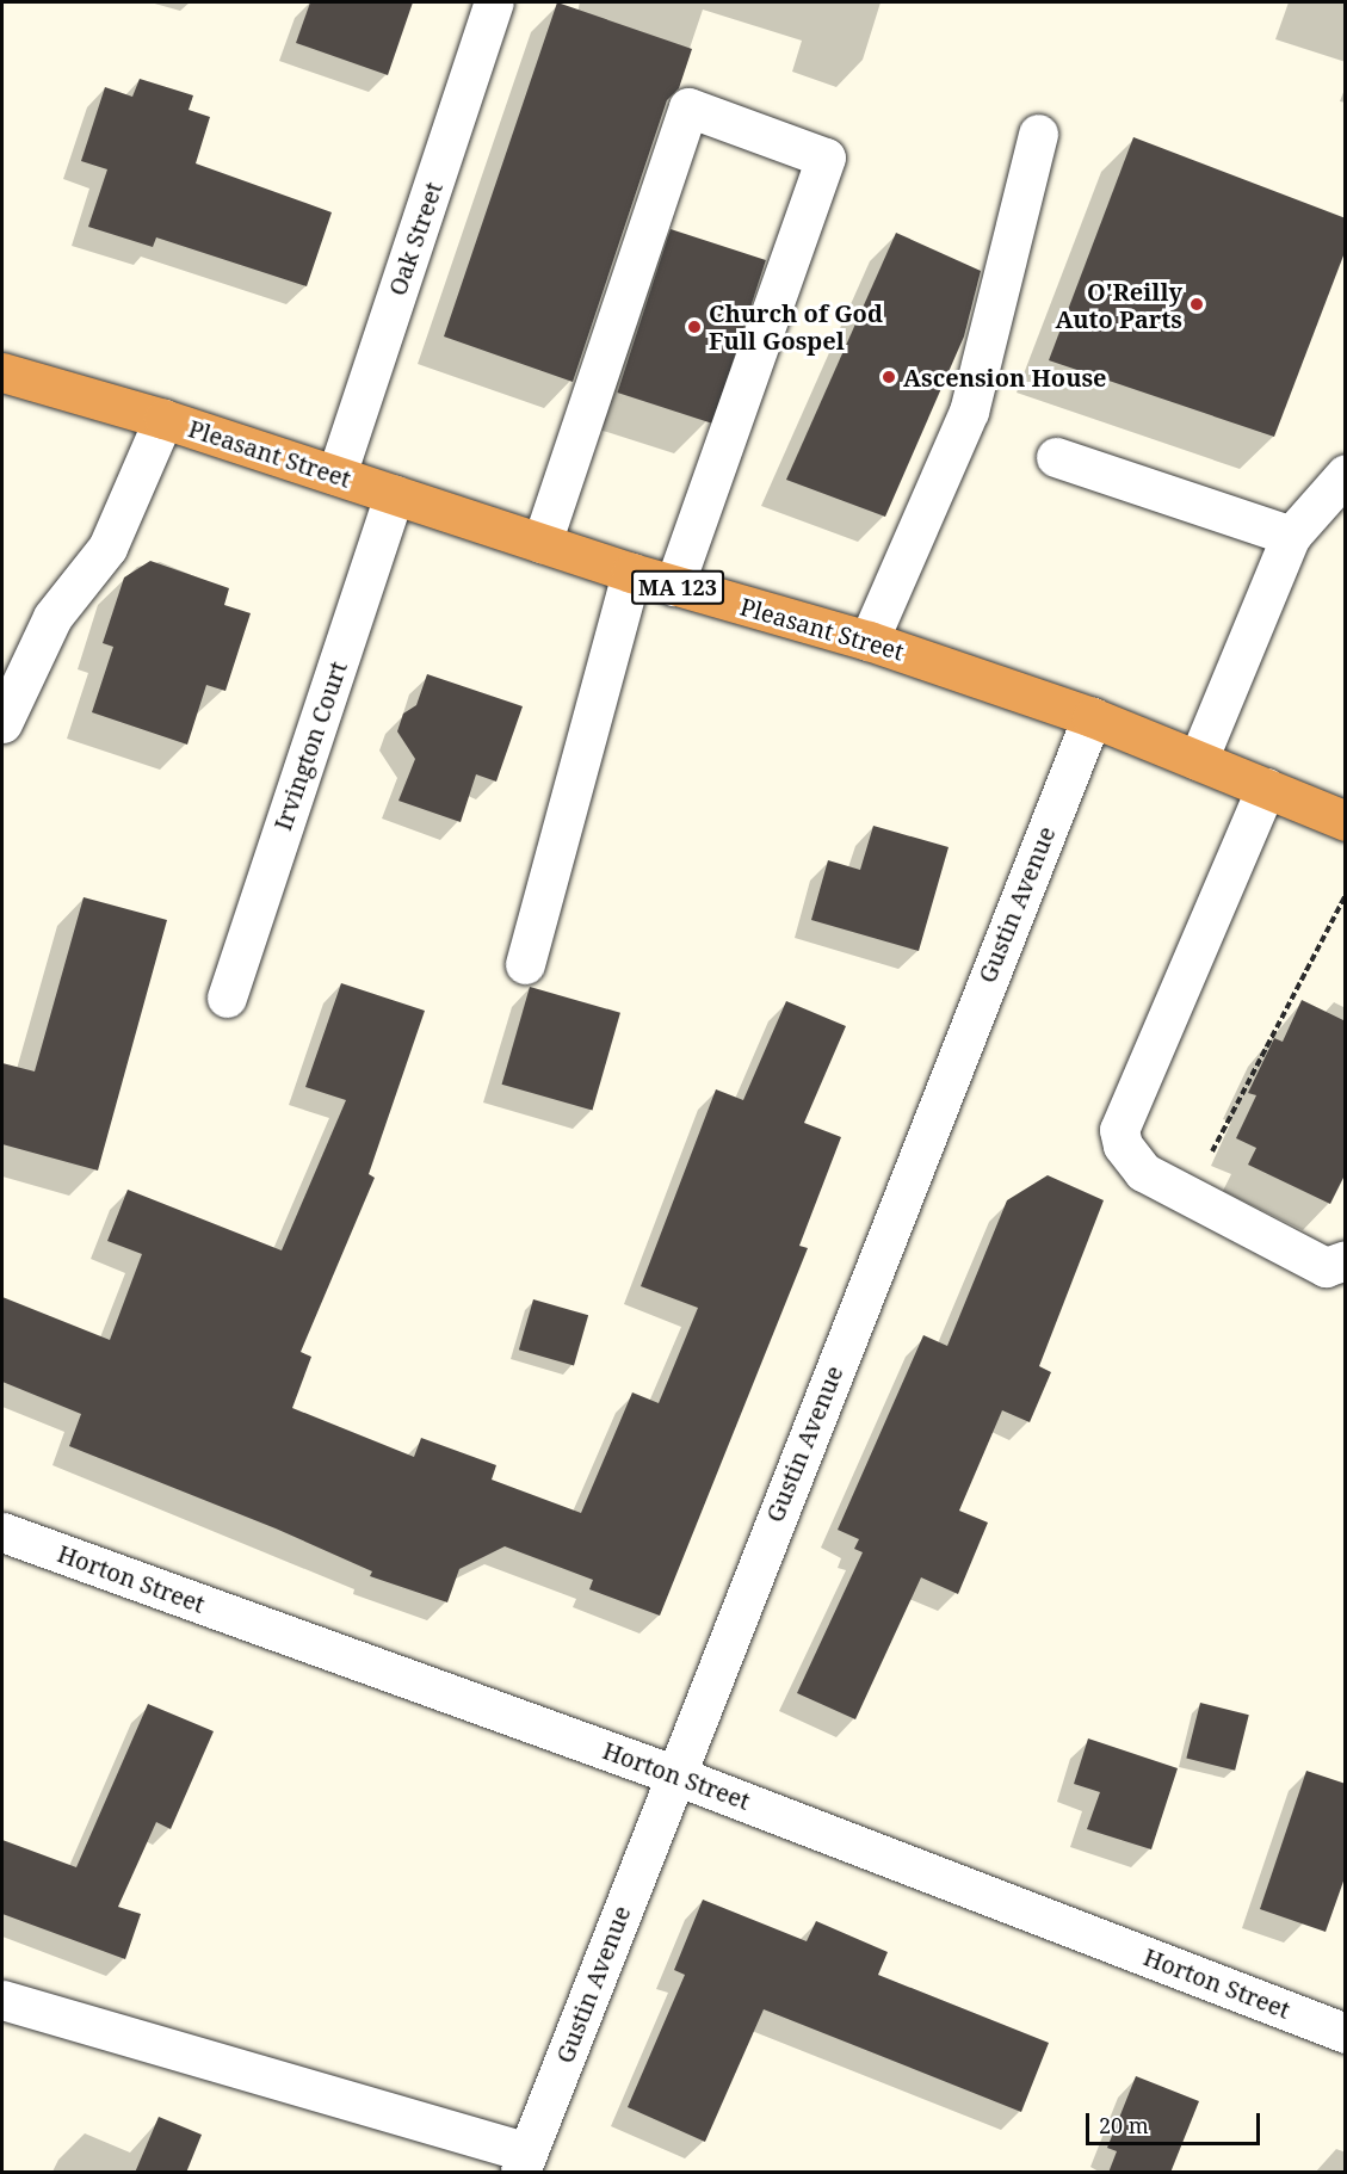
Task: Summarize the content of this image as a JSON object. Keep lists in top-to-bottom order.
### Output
{
  "streets": {
    "highway": ["Pleasant Street", "MA 123"],
    "street": [
      "Oak Street",
      "Irvington Court",
      "Gustin Avenue",
      "Horton Street"
    ]
  },
  "crossings": [
    ["Oak Street", "Pleasant Street"],
    ["Pleasant Street", "Irvington Court"],
    ["Pleasant Street", "Gustin Avenue"],
    ["Gustin Avenue", "Horton Street"]
  ],
  "places": ["O'Reilly Auto Parts", "Church of God Full Gospel", "Ascension House"],
  "scale_bar": "20 m"
}
